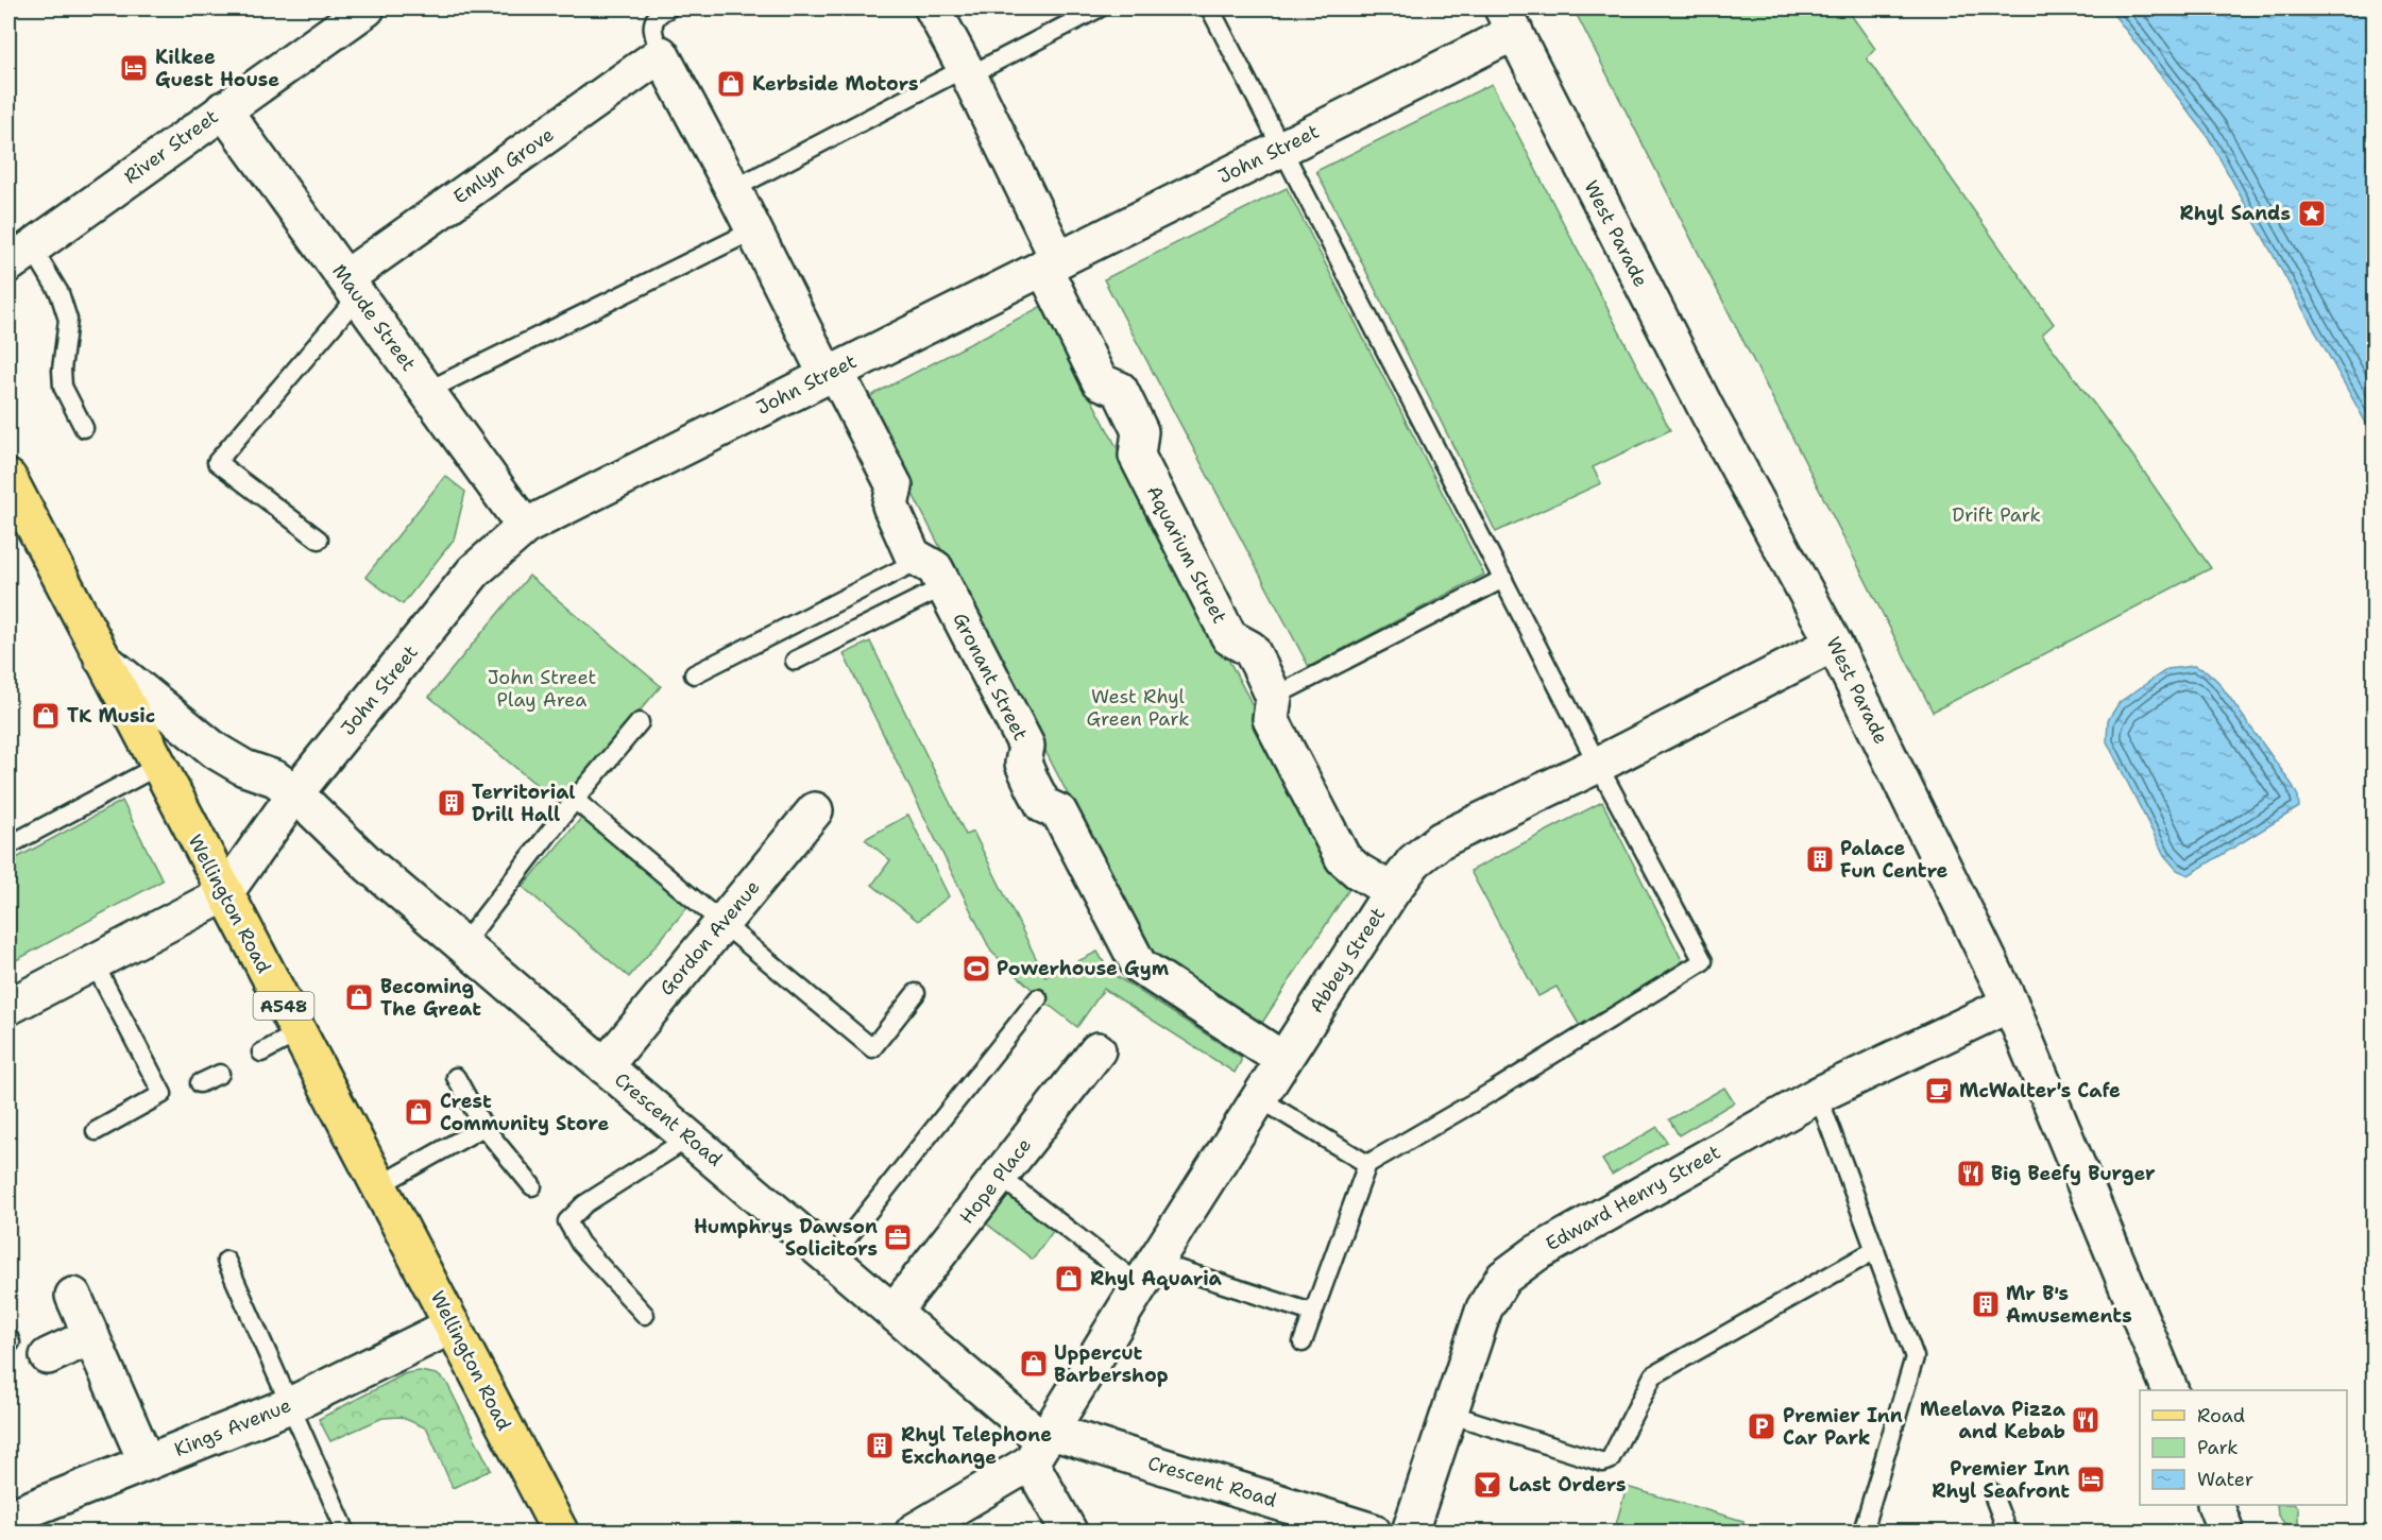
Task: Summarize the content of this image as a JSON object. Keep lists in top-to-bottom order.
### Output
{
  "streets": {
    "main road": ["Wellington Road", "A548"],
    "street": [
      "River Street",
      "John Street",
      "Emlyn Grove",
      "West Parade",
      "Maude Street",
      "Aquarium Street",
      "Gronant Street",
      "Gordon Avenue",
      "Abbey Street",
      "Crescent Road",
      "Hope Place",
      "Edward Henry Street",
      "Kings Avenue"
    ]
  },
  "crossings": [
    ["River Street", "Maude Street"],
    ["John Street", "West Parade"],
    ["John Street", "Maude Street"],
    ["John Street", "Aquarium Street"],
    ["John Street", "Gronant Street"],
    ["John Street", "Wellington Road"],
    ["John Street", "Crescent Road"],
    ["Emlyn Grove", "Maude Street"],
    ["Emlyn Grove", "Gronant Street"],
    ["West Parade", "Abbey Street"],
    ["West Parade", "Edward Henry Street"],
    ["Aquarium Street", "Abbey Street"],
    ["Gronant Street", "Abbey Street"],
    ["Wellington Road", "Crescent Road"],
    ["Wellington Road", "Kings Avenue"],
    ["Gordon Avenue", "Crescent Road"],
    ["Abbey Street", "Crescent Road"],
    ["Crescent Road", "Hope Place"]
  ],
  "parks": ["Drift Park", "John Street Play Area", "West Rhyl Green Park"],
  "places": {
    "hotel": ["Kilkee Guest House", "Premier Inn Rhyl Seafront"],
    "shop": [
      "Kerbside Motors",
      "TK Music",
      "Becoming The Great",
      "Crest Community Store",
      "Rhyl Aquaria",
      "Uppercut Barbershop"
    ],
    "place": ["Rhyl Sands"],
    "building": [
      "Territorial Drill Hall",
      "Palace Fun Centre",
      "Mr B's Amusements",
      "Rhyl Telephone Exchange"
    ],
    "sports": ["Powerhouse Gym"],
    "cafe": ["McWalter's Cafe"],
    "restaurant": ["Big Beefy Burger", "Meelava Pizza and Kebab"],
    "office": ["Humphrys Dawson Solicitors"],
    "parking": ["Premier Inn Car Park"],
    "bar": ["Last Orders"]
  },
  "legend": ["Road", "Park", "Water"]
}
